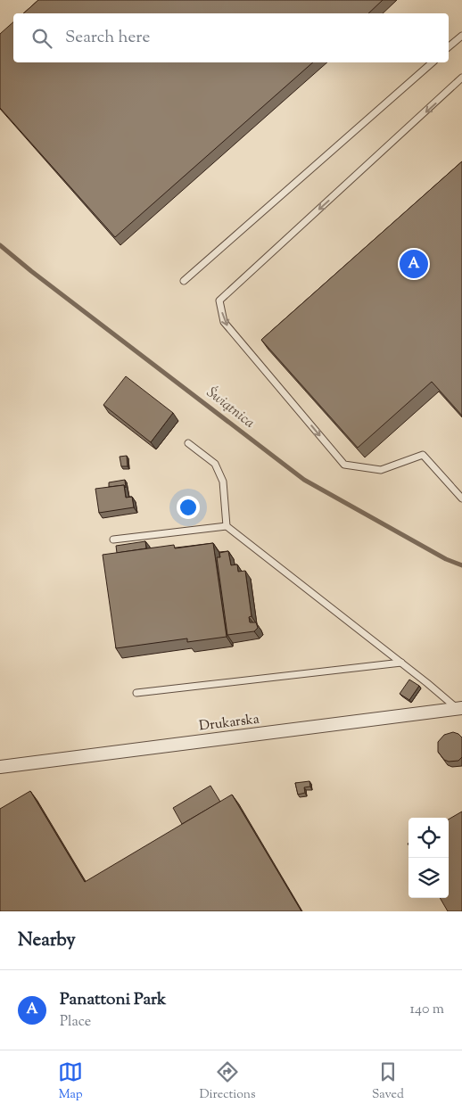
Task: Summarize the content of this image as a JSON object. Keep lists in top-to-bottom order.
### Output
{
  "streets": {
    "street": ["Drukarska"]
  },
  "water": ["Świątnica"],
  "page": {
    "search": "Search here",
    "pins": "A",
    "heading": "Nearby",
    "list": [
      {
        "mark": "A",
        "name": "Panattoni Park",
        "note": "Place",
        "value": "140 m"
      }
    ],
    "nav": ["Map", "Directions", "Saved"]
  }
}
